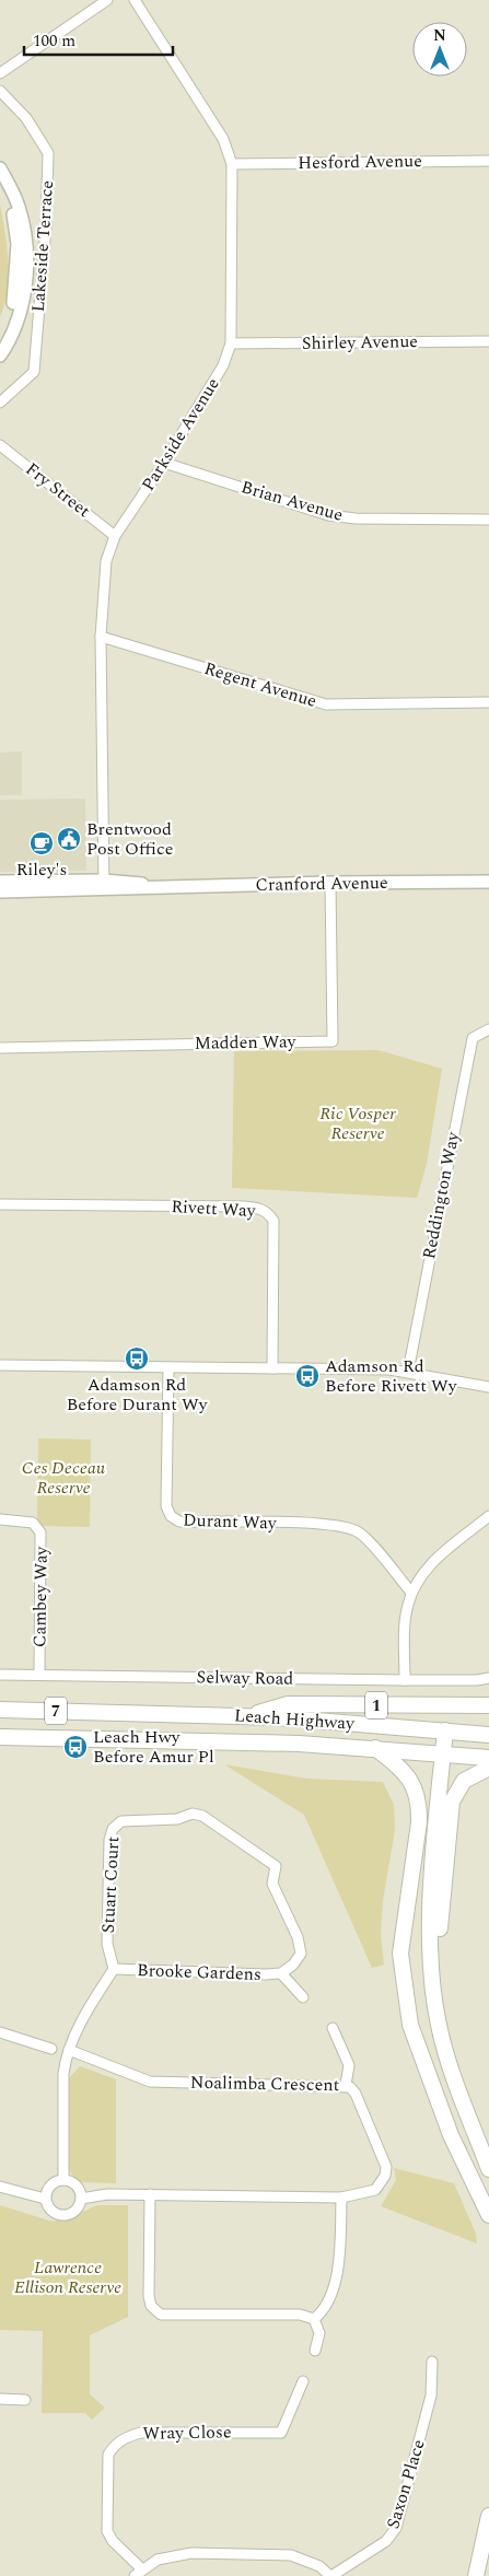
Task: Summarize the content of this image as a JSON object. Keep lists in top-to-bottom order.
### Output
{
  "streets": {
    "highway": ["1", "7", "Leach Highway"],
    "main road": ["Cranford Avenue"],
    "street": [
      "Hesford Avenue",
      "Lakeside Terrace",
      "Shirley Avenue",
      "Parkside Avenue",
      "Fry Street",
      "Brian Avenue",
      "Regent Avenue",
      "Madden Way",
      "Reddington Way",
      "Rivett Way",
      "Durant Way",
      "Cambey Way",
      "Selway Road",
      "Stuart Court",
      "Brooke Gardens",
      "Noalimba Crescent",
      "Wray Close",
      "Saxon Place"
    ]
  },
  "crossings": [
    ["Hesford Avenue", "Parkside Avenue"],
    ["Shirley Avenue", "Parkside Avenue"],
    ["Parkside Avenue", "Fry Street"],
    ["Parkside Avenue", "Brian Avenue"],
    ["Parkside Avenue", "Regent Avenue"],
    ["Parkside Avenue", "Cranford Avenue"],
    ["Cranford Avenue", "Madden Way"],
    ["Cambey Way", "Selway Road"],
    ["1", "Leach Highway"],
    ["Stuart Court", "Brooke Gardens"]
  ],
  "parks": ["Ric Vosper Reserve", "Ces Deceau Reserve", "Lawrence Ellison Reserve"],
  "places": {
    "public building": ["Brentwood Post Office"],
    "cafe": ["Riley's"],
    "bus stop": ["Adamson Rd Before Durant Wy", "Adamson Rd Before Rivett Wy", "Leach Hwy Before Amur Pl"]
  },
  "scale_bar": "100 m",
  "north": "top"
}
